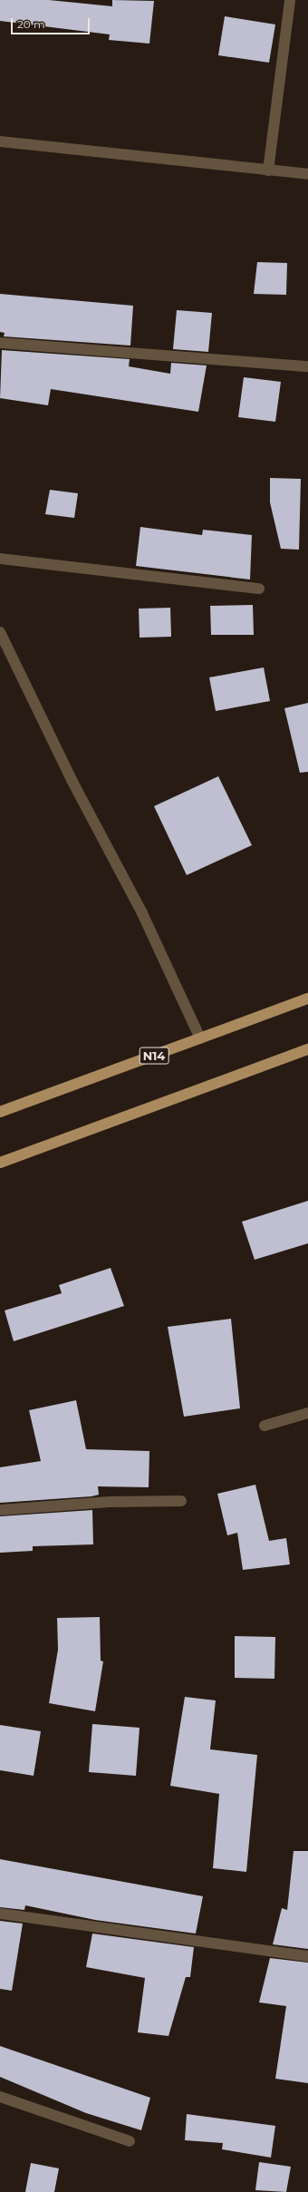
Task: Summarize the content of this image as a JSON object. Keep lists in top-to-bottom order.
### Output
{
  "streets": {
    "main road": ["N14"]
  },
  "scale_bar": "20 m"
}
